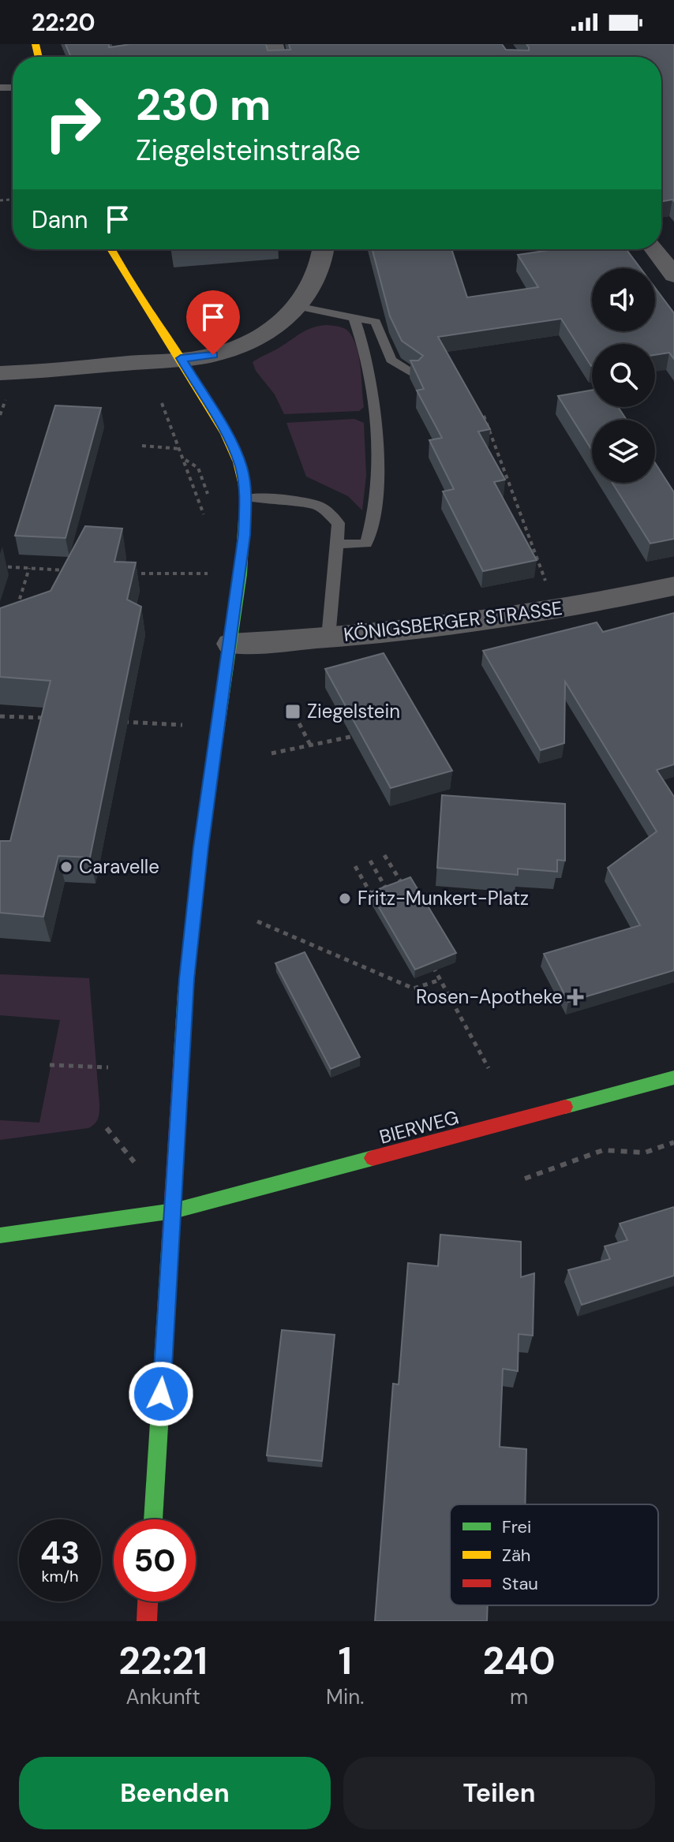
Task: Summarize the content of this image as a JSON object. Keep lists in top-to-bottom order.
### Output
{
  "streets": {
    "street": ["KÖNIGSBERGER STRASSE", "BIERWEG"]
  },
  "places": {
    "transit": ["Ziegelstein"],
    "other": ["Caravelle", "Fritz-Munkert-Platz"],
    "health": ["Rosen-Apotheke"]
  },
  "legend": ["Frei", "Zäh", "Stau"],
  "page": {
    "status": "22:20",
    "turn": ["230 m", "Ziegelsteinstraße"],
    "then": "Dann",
    "speed": "43 km/h",
    "limit": "50",
    "eta": [
      "22:21",
      "Ankunft",
      "1",
      "Min.",
      "240",
      "m"
    ],
    "buttons": ["Beenden", "Teilen"]
  }
}
